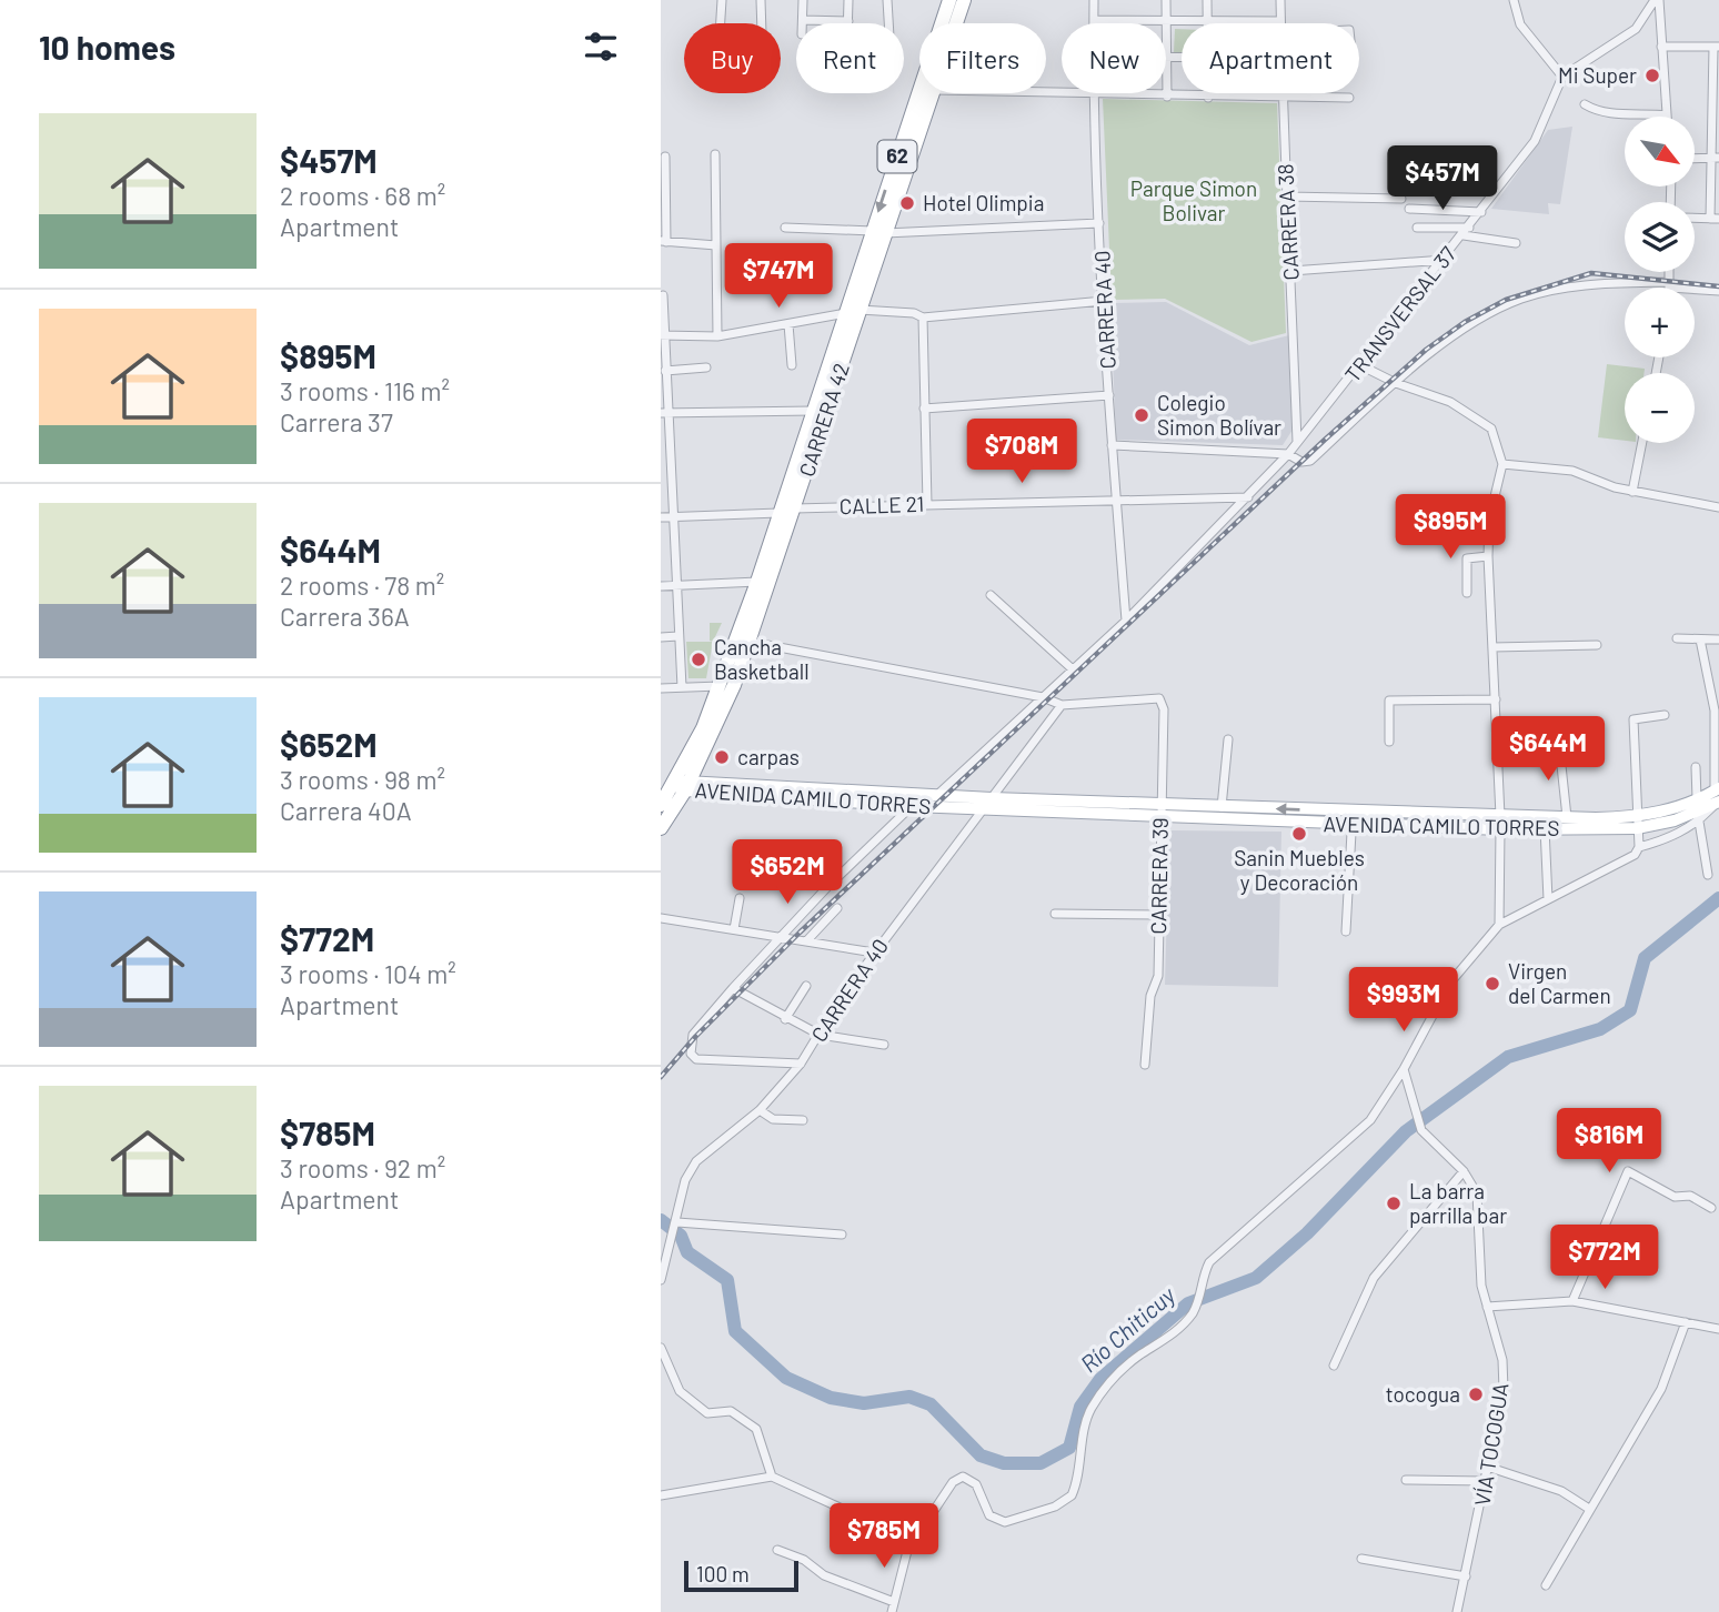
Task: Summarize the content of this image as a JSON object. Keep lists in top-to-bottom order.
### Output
{
  "streets": {
    "highway": ["62", "CARRERA 42"],
    "main road": ["AVENIDA CAMILO TORRES"],
    "street": [
      "CARRERA 38",
      "CARRERA 40",
      "TRANSVERSAL 37",
      "CALLE 21",
      "CARRERA 39",
      "VÍA TOCOGUA"
    ]
  },
  "crossings": [
    ["CARRERA 38", "TRANSVERSAL 37"],
    ["CARRERA 40", "CALLE 21"],
    ["CARRERA 40", "AVENIDA CAMILO TORRES"],
    ["CARRERA 40", "CARRERA 39"],
    ["CARRERA 42", "CALLE 21"],
    ["CARRERA 42", "AVENIDA CAMILO TORRES"],
    ["AVENIDA CAMILO TORRES", "CARRERA 39"]
  ],
  "water": ["Río Chiticuy"],
  "parks": ["Parque Simon Bolivar"],
  "places": [
    "Mi Super",
    "Hotel Olimpia",
    "Colegio Simon Bolívar",
    "Cancha Basketball",
    "carpas",
    "Sanin Muebles y Decoración",
    "Virgen del Carmen",
    "La barra parrilla bar",
    "tocogua"
  ],
  "scale_bar": "100 m",
  "north": "bottom right",
  "page": {
    "heading": "10 homes",
    "chip": [
      "Buy",
      "Rent",
      "Filters",
      "New",
      "Apartment"
    ],
    "list": [
      {
        "name": "$457M",
        "note": "2 rooms · 68 m² · Apartment"
      },
      {
        "name": "$895M",
        "note": "3 rooms · 116 m² · Carrera 37"
      },
      {
        "name": "$644M",
        "note": "2 rooms · 78 m² · Carrera 36A"
      },
      {
        "name": "$652M",
        "note": "3 rooms · 98 m² · Carrera 40A"
      },
      {
        "name": "$772M",
        "note": "3 rooms · 104 m² · Apartment"
      },
      {
        "name": "$785M",
        "note": "3 rooms · 92 m² · Apartment"
      }
    ],
    "map_buttons": ["+", "−"],
    "price": [
      "$457M",
      "$747M",
      "$708M",
      "$895M",
      "$644M",
      "$652M",
      "$993M",
      "$816M",
      "$772M",
      "$785M"
    ],
    "scale": "100 m"
  }
}
